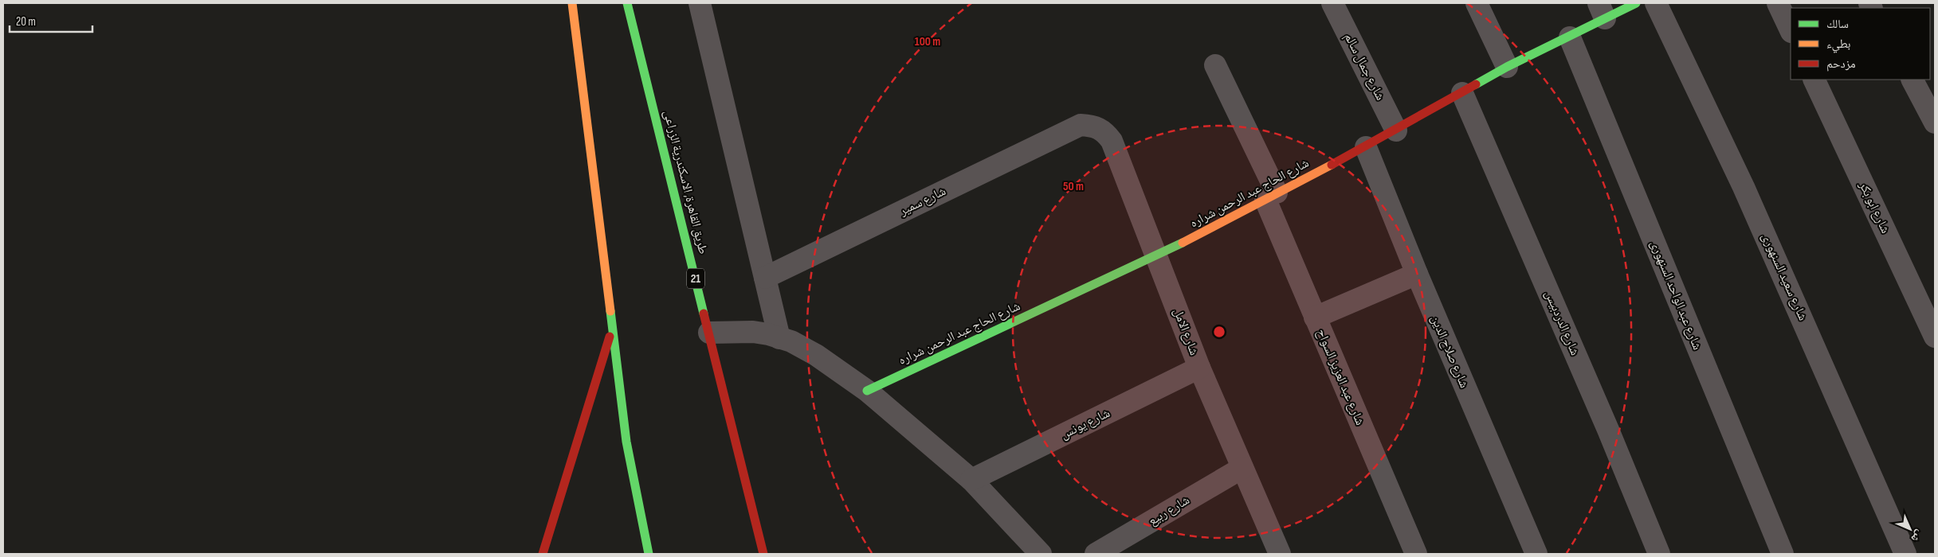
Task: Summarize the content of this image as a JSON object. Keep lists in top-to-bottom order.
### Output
{
  "streets": {
    "main road": ["طريق القاهرة, الاسكندرية الزراعى", "شارع الحاج عبد الرحمن شراره", "21"],
    "street": [
      "شارع جمال سالم",
      "شارع سمير",
      "شارع ابو بكر",
      "شارع سعيد السنهورى",
      "شارع عبد الواحد السنهورى",
      "شارع الدردبيس",
      "شارع الامل",
      "شارع صلاح الدين",
      "شارع عبد العزيز السواح",
      "شارع يونس",
      "شارع ربيع"
    ]
  },
  "crossings": [
    ["شارع جمال سالم", "شارع الحاج عبد الرحمن شراره"],
    ["شارع الحاج عبد الرحمن شراره", "شارع عبد الواحد السنهورى"],
    ["شارع الحاج عبد الرحمن شراره", "شارع الدردبيس"],
    ["شارع الحاج عبد الرحمن شراره", "شارع الامل"],
    ["شارع الحاج عبد الرحمن شراره", "شارع صلاح الدين"],
    ["شارع الحاج عبد الرحمن شراره", "شارع عبد العزيز السواح"],
    ["شارع سمير", "شارع الامل"],
    ["شارع الامل", "شارع يونس"],
    ["شارع الامل", "شارع ربيع"]
  ],
  "legend": ["سالك", "بطيء", "مزدحم"],
  "scale_bar": "20 m",
  "north": "bottom right",
  "rings": ["100 m", "50 m"]
}
